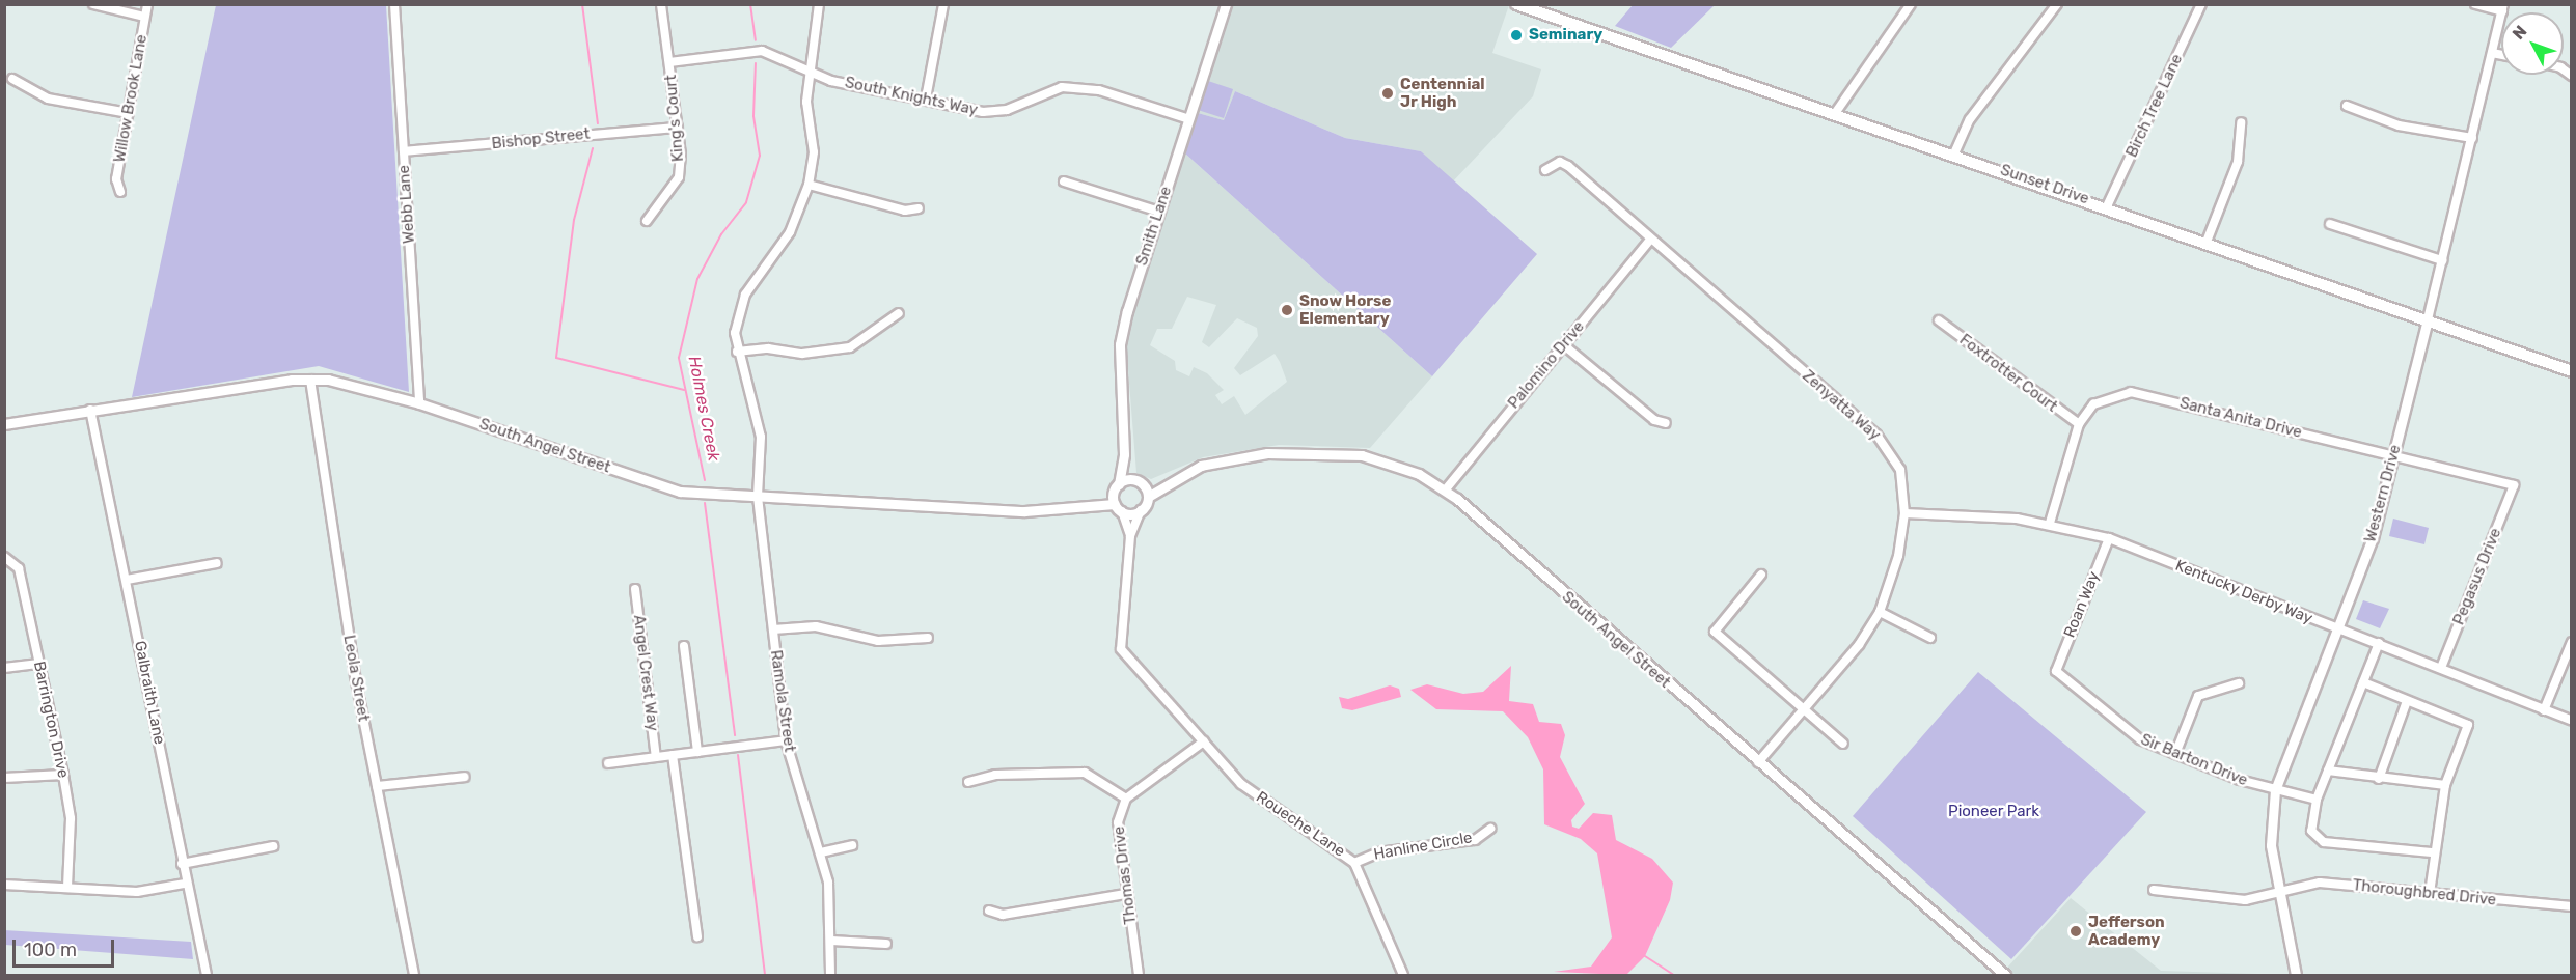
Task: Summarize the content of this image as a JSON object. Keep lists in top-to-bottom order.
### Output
{
  "streets": {
    "main road": ["Sunset Drive"],
    "street": [
      "South Knights Way",
      "Willow Brook Lane",
      "Birch Tree Lane",
      "King's Court",
      "Bishop Street",
      "Webb Lane",
      "Smith Lane",
      "Palomino Drive",
      "Foxtrotter Court",
      "Zenyatta Way",
      "Santa Anita Drive",
      "South Angel Street",
      "Western Drive",
      "Pegasus Drive",
      "Kentucky Derby Way",
      "Roan Way",
      "Angel Crest Way",
      "Leola Street",
      "Galbraith Lane",
      "Ramola Street",
      "Barrington Drive",
      "Sir Barton Drive",
      "Roueche Lane",
      "Hanline Circle",
      "Thomas Drive",
      "Thoroughbred Drive"
    ]
  },
  "crossings": [
    ["South Knights Way", "King's Court"],
    ["South Knights Way", "Smith Lane"],
    ["South Knights Way", "Ramola Street"],
    ["Birch Tree Lane", "Sunset Drive"],
    ["King's Court", "Bishop Street"],
    ["Bishop Street", "Webb Lane"],
    ["Sunset Drive", "Western Drive"],
    ["Webb Lane", "South Angel Street"],
    ["Smith Lane", "South Angel Street"],
    ["Palomino Drive", "Zenyatta Way"],
    ["Palomino Drive", "South Angel Street"],
    ["Foxtrotter Court", "Santa Anita Drive"],
    ["Zenyatta Way", "South Angel Street"],
    ["Zenyatta Way", "Kentucky Derby Way"],
    ["Santa Anita Drive", "Western Drive"],
    ["Santa Anita Drive", "Pegasus Drive"],
    ["Santa Anita Drive", "Kentucky Derby Way"],
    ["South Angel Street", "Leola Street"],
    ["South Angel Street", "Galbraith Lane"],
    ["South Angel Street", "Ramola Street"],
    ["Western Drive", "Kentucky Derby Way"],
    ["Western Drive", "Sir Barton Drive"],
    ["Western Drive", "Thoroughbred Drive"],
    ["Pegasus Drive", "Kentucky Derby Way"],
    ["Kentucky Derby Way", "Roan Way"],
    ["Roan Way", "Sir Barton Drive"],
    ["Roueche Lane", "Hanline Circle"]
  ],
  "water": ["Holmes Creek"],
  "parks": ["Pioneer Park"],
  "places": [
    "Seminary",
    "Centennial Jr High",
    "Snow Horse Elementary",
    "Jefferson Academy"
  ],
  "scale_bar": "100 m",
  "north": "top left"
}
